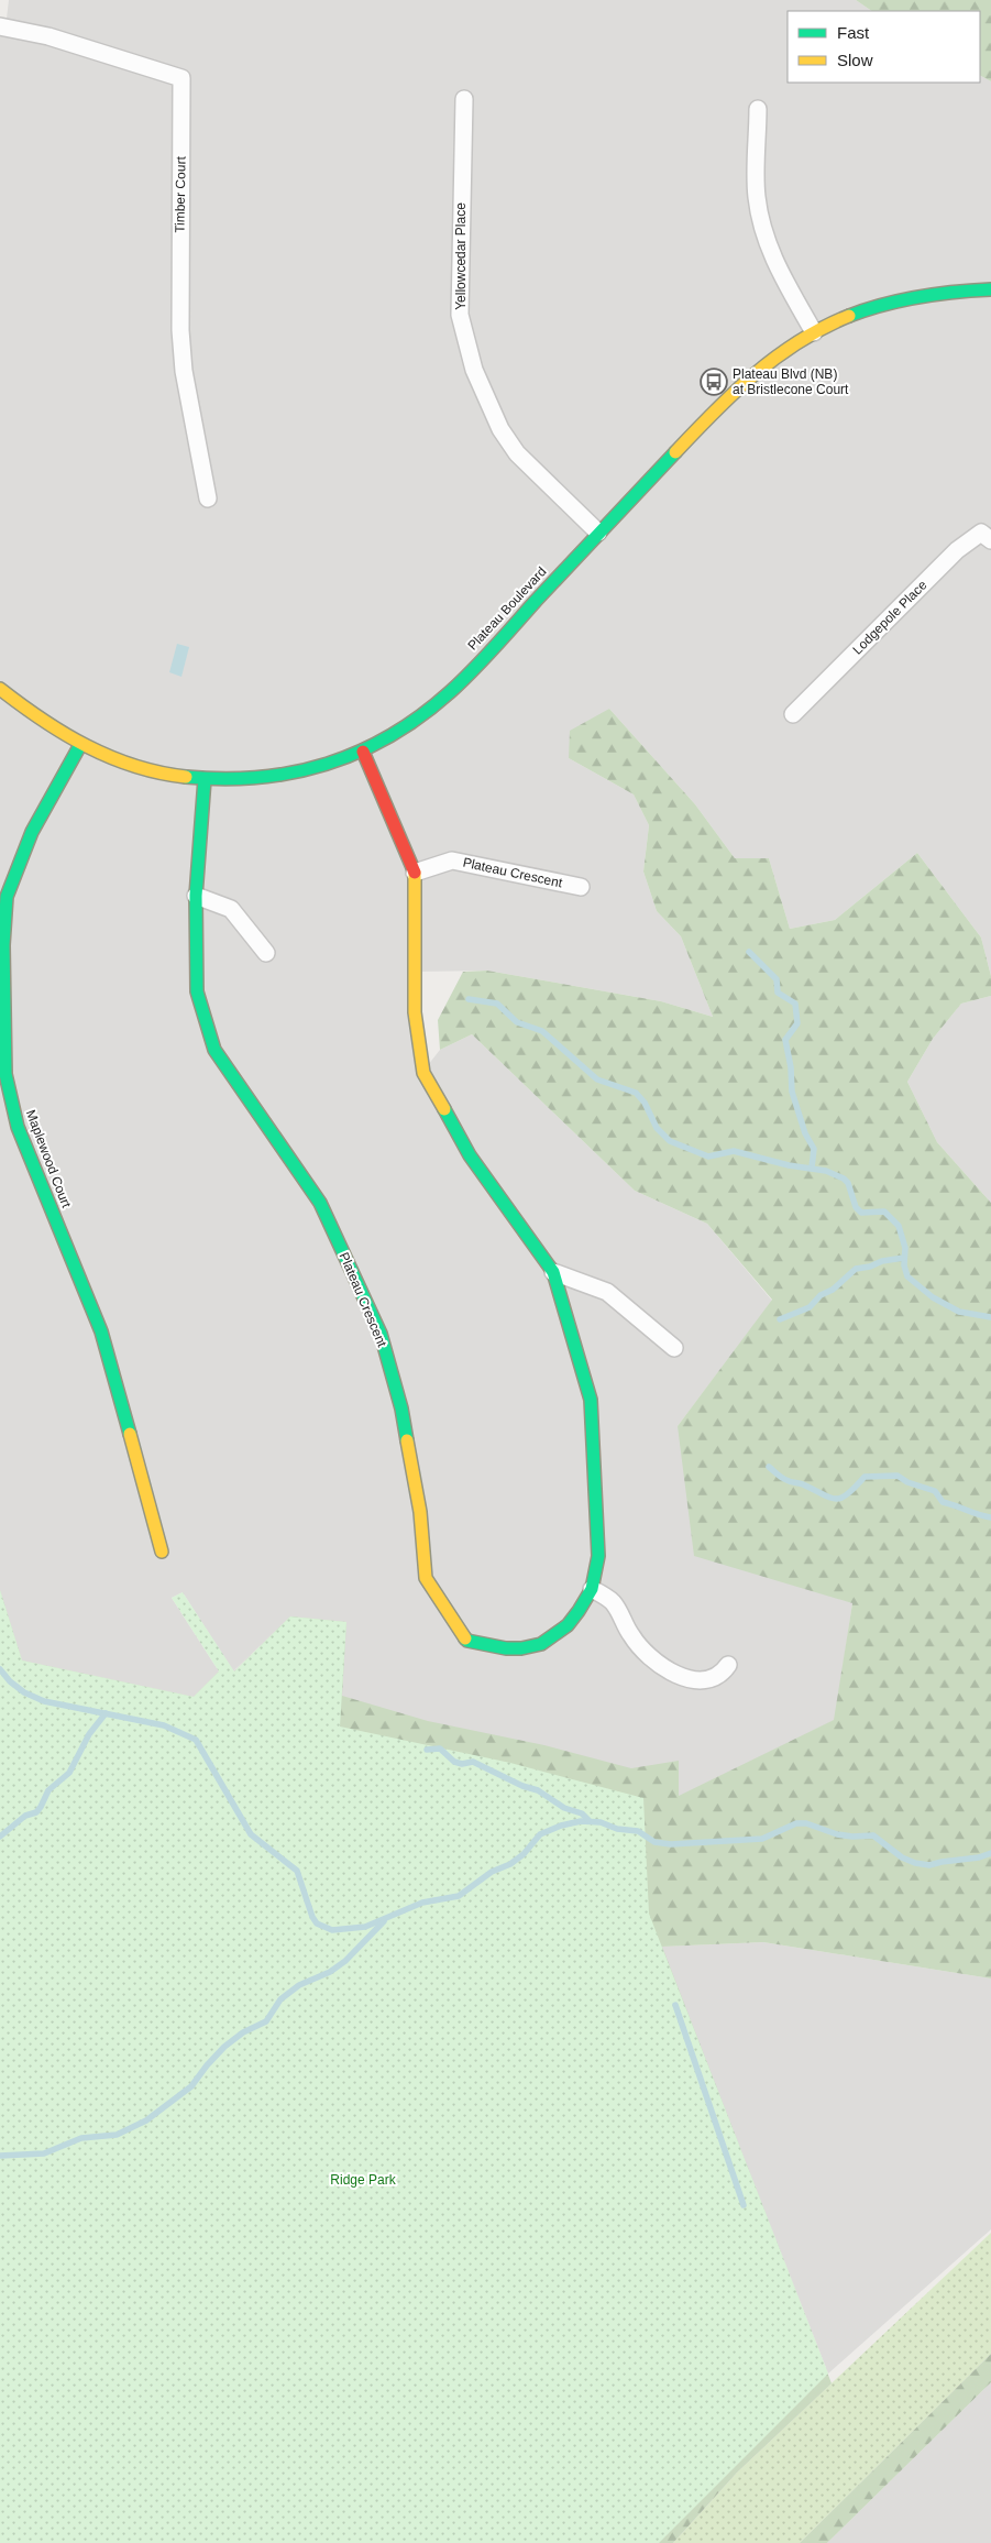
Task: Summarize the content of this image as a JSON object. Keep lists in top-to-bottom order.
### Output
{
  "streets": {
    "street": [
      "Timber Court",
      "Yellowcedar Place",
      "Plateau Boulevard",
      "Lodgepole Place",
      "Plateau Crescent",
      "Maplewood Court"
    ]
  },
  "crossings": [
    ["Yellowcedar Place", "Plateau Boulevard"],
    ["Plateau Boulevard", "Plateau Crescent"],
    ["Plateau Boulevard", "Maplewood Court"]
  ],
  "parks": ["Ridge Park"],
  "places": {
    "bus stop": ["Plateau Blvd (NB) at Bristlecone Court"]
  },
  "legend": ["Fast", "Slow"]
}
